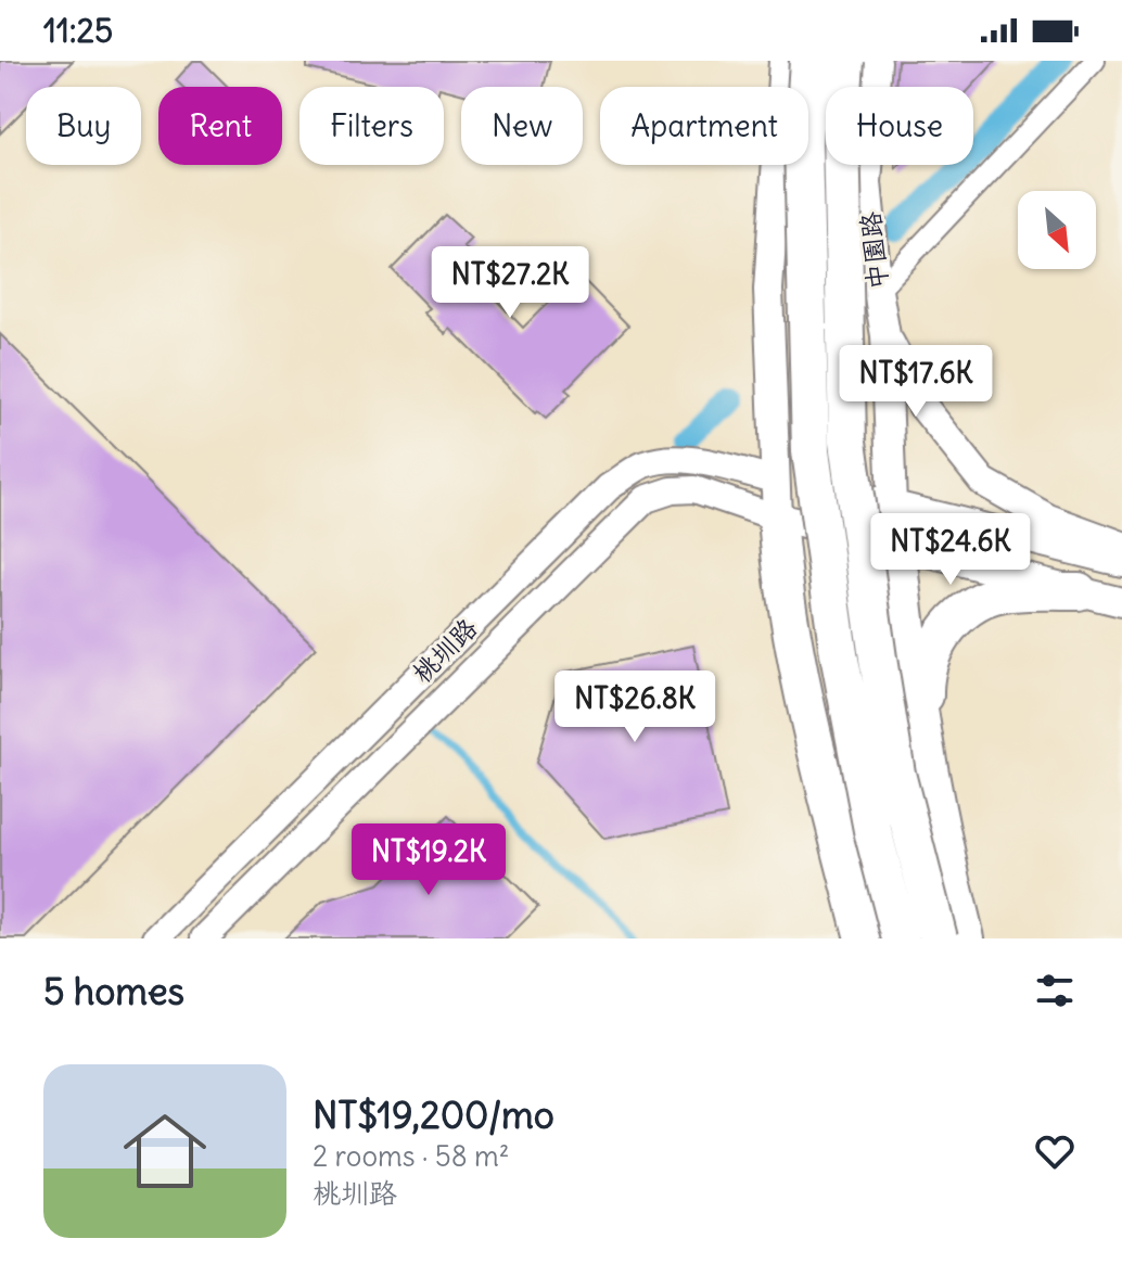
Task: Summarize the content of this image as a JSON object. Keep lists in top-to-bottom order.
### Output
{
  "streets": {
    "main road": ["中園路"],
    "street": ["桃圳路"]
  },
  "north": "bottom right",
  "page": {
    "status": "11:25",
    "chip": [
      "Buy",
      "Rent",
      "Filters",
      "New",
      "Apartment",
      "House"
    ],
    "price": [
      "NT$27.2K",
      "NT$17.6K",
      "NT$24.6K",
      "NT$26.8K",
      "NT$19.2K"
    ],
    "heading": "5 homes",
    "list": [
      {
        "name": "NT$19,200/mo",
        "note": "2 rooms · 58 m² · 桃圳路"
      }
    ]
  }
}
